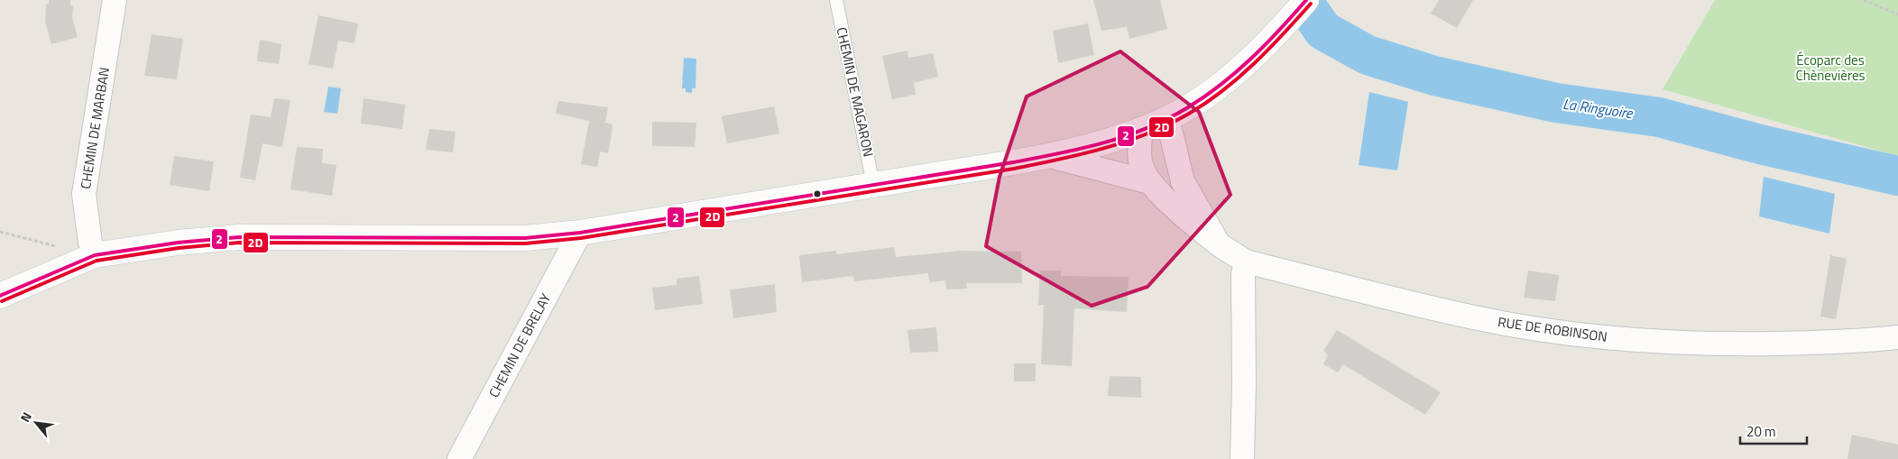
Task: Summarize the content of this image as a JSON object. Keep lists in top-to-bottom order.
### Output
{
  "streets": {
    "street": ["CHEMIN DE MARBAN", "RUE DE ROBINSON", "CHEMIN DE BRELAY"],
    "lane": ["CHEMIN DE MAGARON"]
  },
  "water": ["La Ringuoire"],
  "parks": ["Écoparc des Chènevières"],
  "lines": ["transit line 2", "transit line 2D"],
  "scale_bar": "20 m",
  "north": "top left"
}
